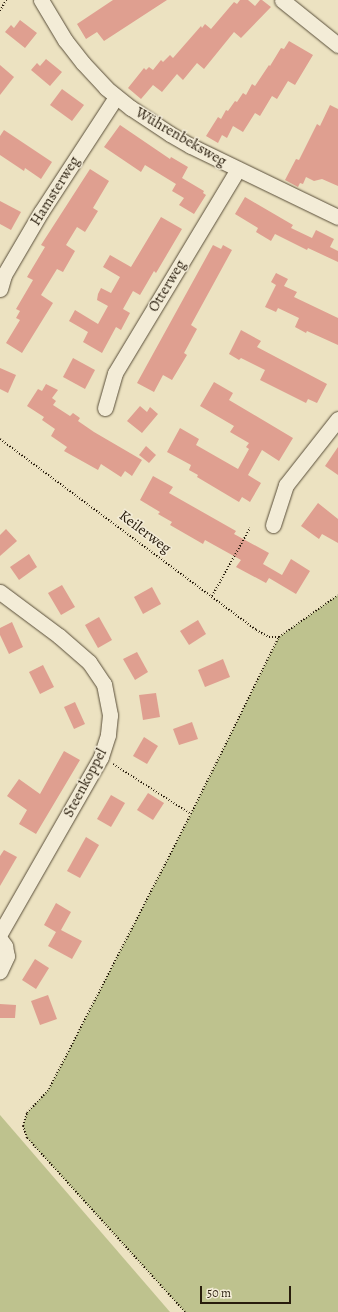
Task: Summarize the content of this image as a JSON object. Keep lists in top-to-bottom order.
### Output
{
  "streets": {
    "street": [
      "Wührenbeksweg",
      "Hamsterweg",
      "Otterweg",
      "Steenkoppel"
    ],
    "path": ["Keilerweg"]
  },
  "crossings": [
    ["Wührenbeksweg", "Hamsterweg"],
    ["Wührenbeksweg", "Otterweg"]
  ],
  "scale_bar": "50 m"
}
